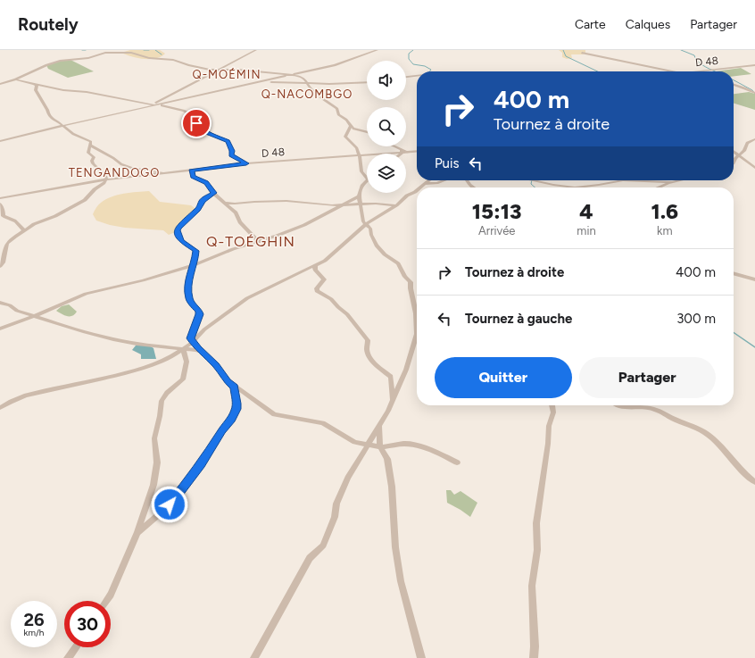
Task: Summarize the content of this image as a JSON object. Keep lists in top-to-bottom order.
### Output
{
  "streets": {
    "street": ["D 48"]
  },
  "districts": [
    "Q-MOÉMIN",
    "Q-NACOMBGO",
    "TENGANDOGO",
    "Q-TOÉGHIN"
  ],
  "page": {
    "header": "Routely",
    "nav": ["Carte", "Calques", "Partager"],
    "turn": ["400 m", "Tournez à droite"],
    "then": "Puis",
    "eta": [
      "15:13",
      "Arrivée",
      "4",
      "min",
      "1.6",
      "km"
    ],
    "list": [
      {
        "name": "Tournez à droite",
        "value": "400 m"
      },
      {
        "name": "Tournez à gauche",
        "value": "300 m"
      }
    ],
    "buttons": ["Quitter", "Partager"],
    "speed": "26 km/h",
    "limit": "30"
  }
}
